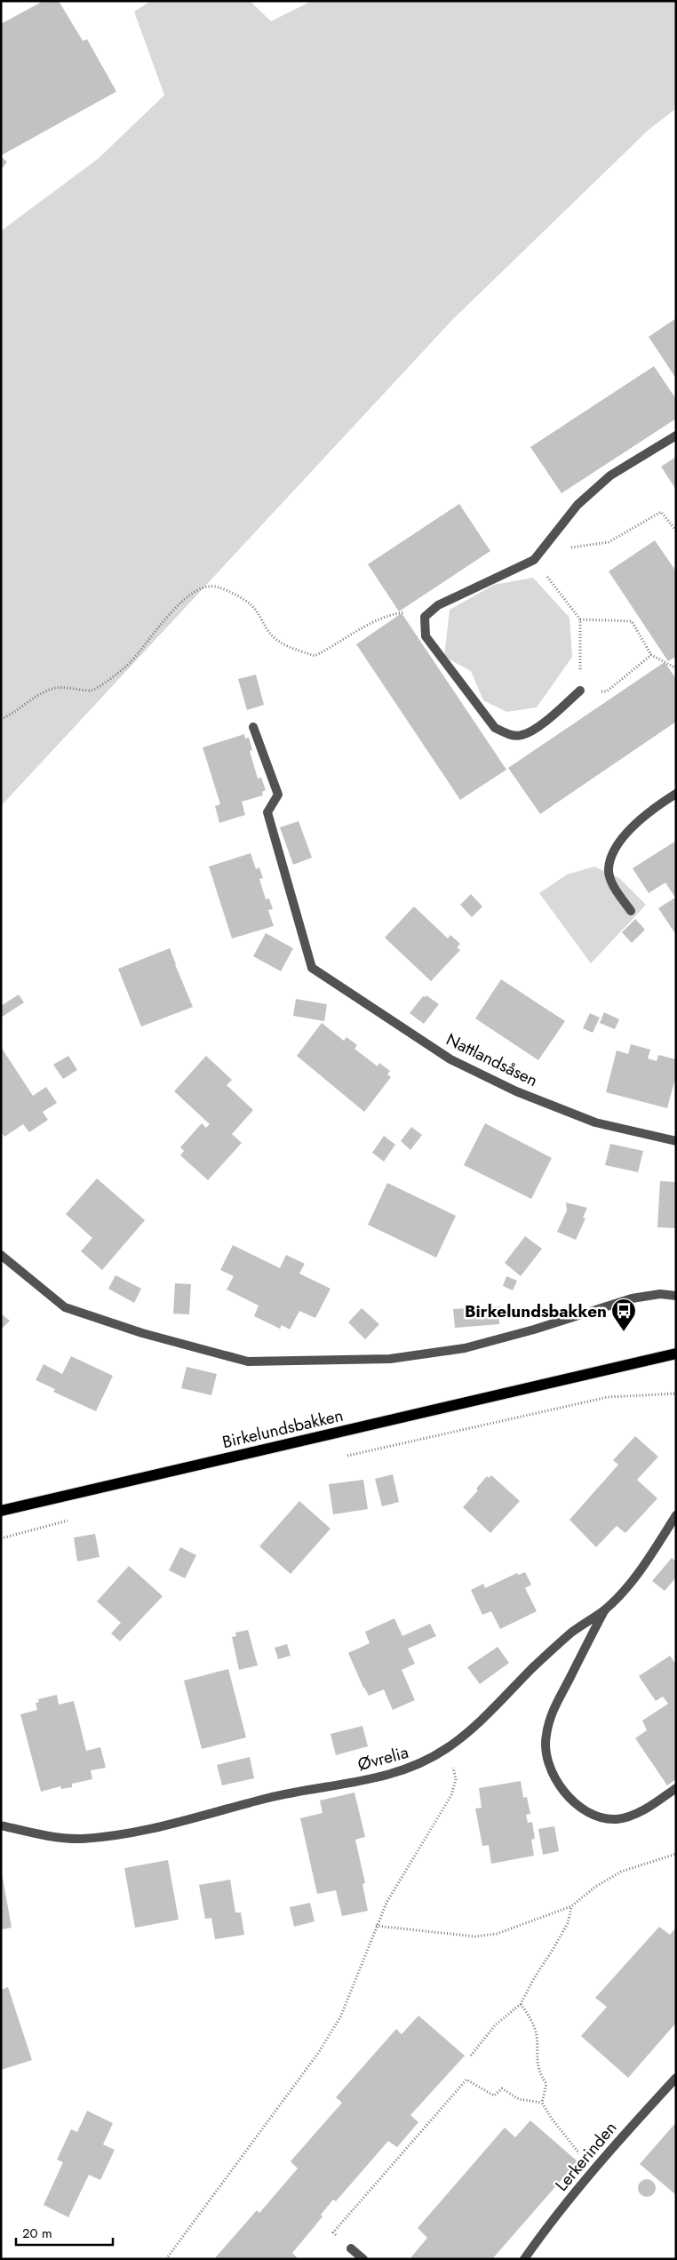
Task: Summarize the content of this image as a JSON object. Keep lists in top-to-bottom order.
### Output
{
  "streets": {
    "main road": ["Birkelundsbakken"],
    "street": ["Nattlandsåsen", "Øvrelia", "Lerkerinden"]
  },
  "places": {
    "bus stop": ["Birkelundsbakken"]
  },
  "scale_bar": "20 m"
}
